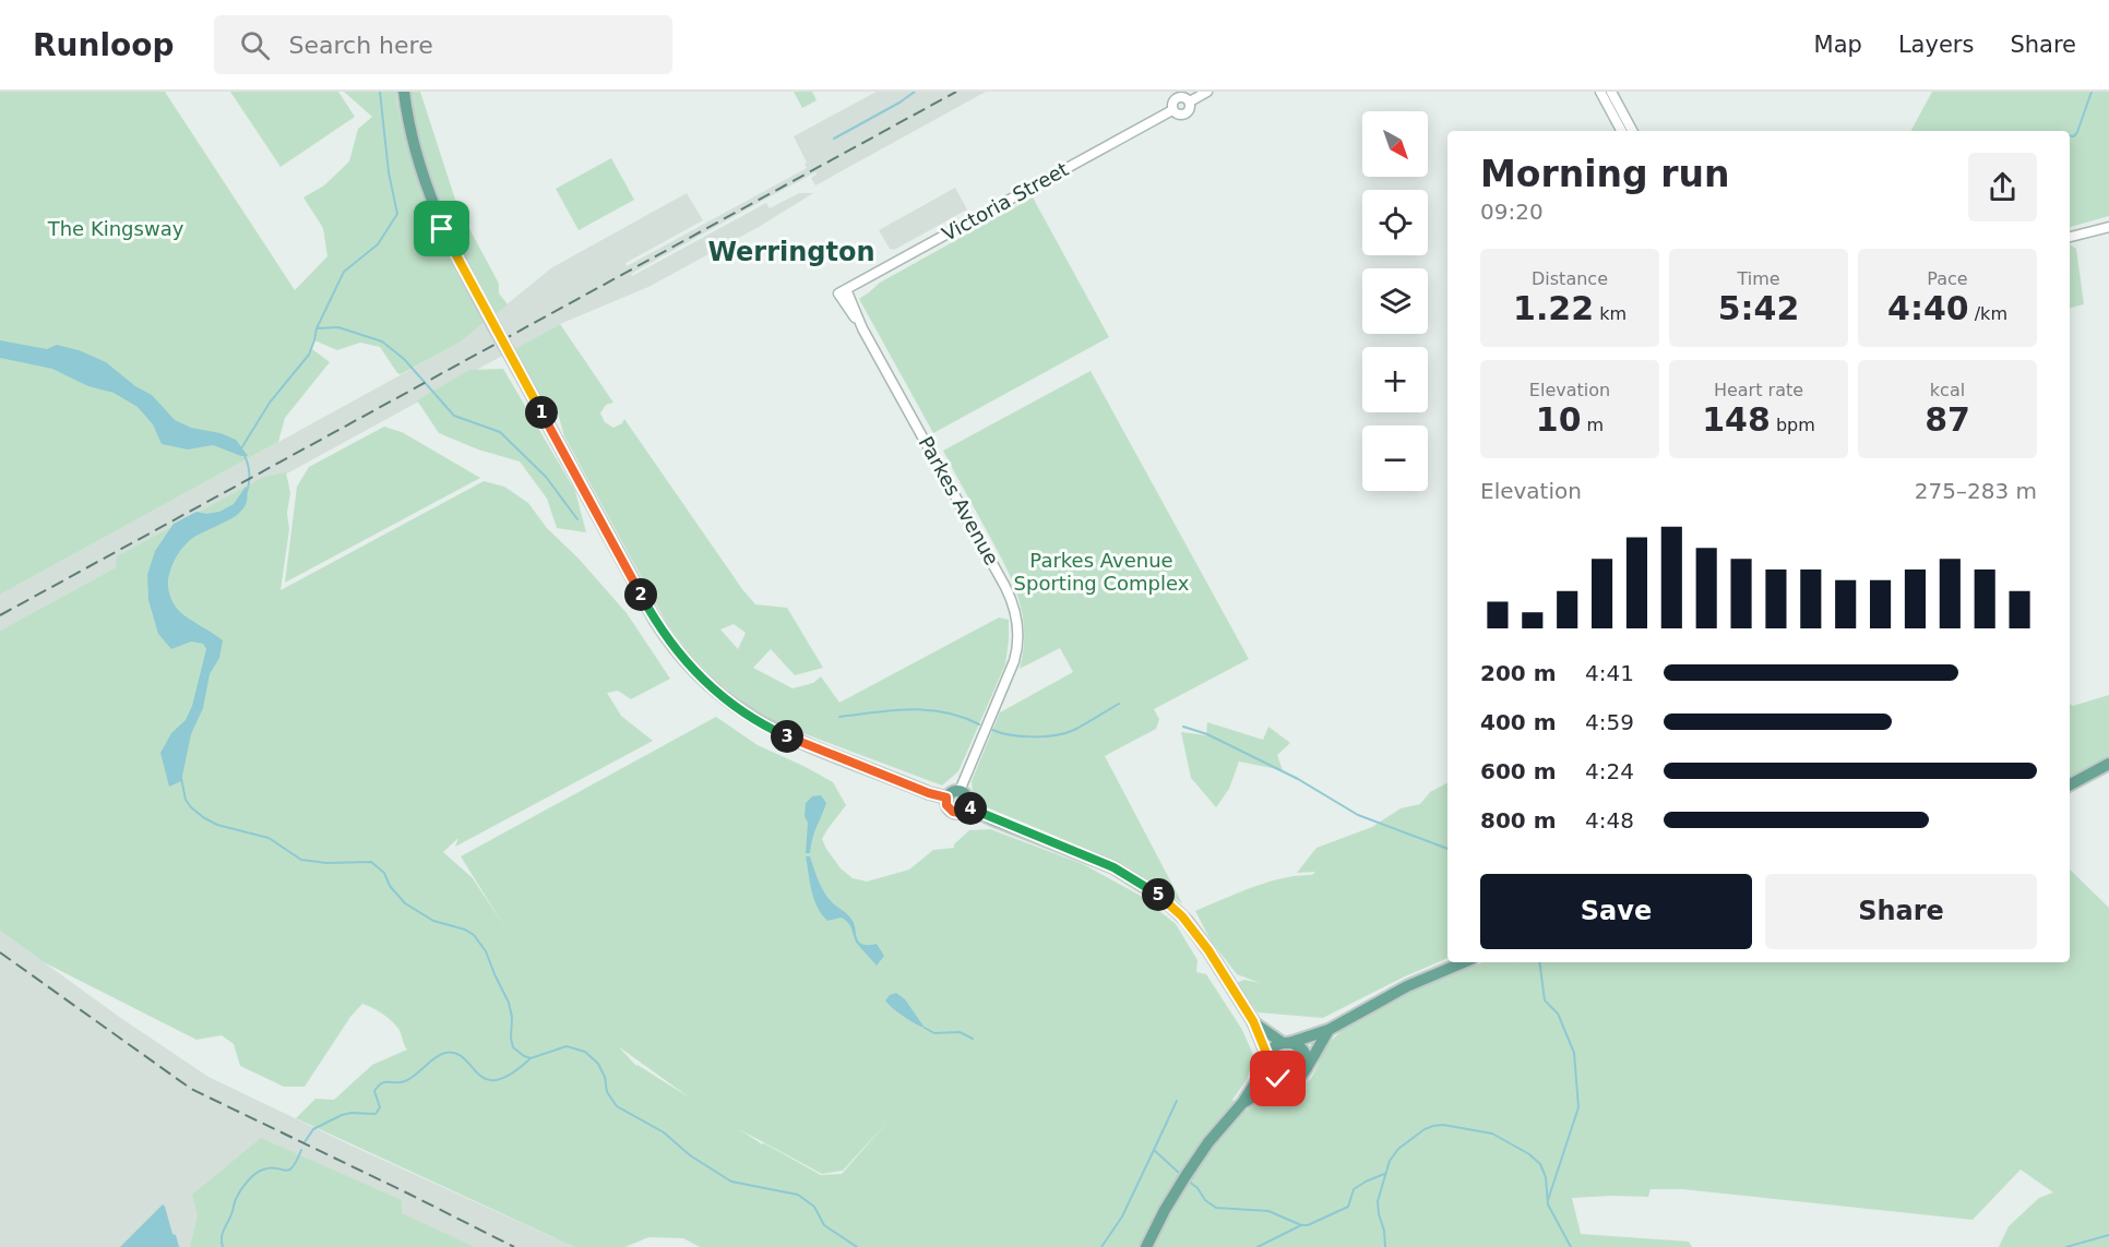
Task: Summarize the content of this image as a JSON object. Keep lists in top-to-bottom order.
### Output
{
  "streets": {
    "street": ["Victoria Street", "Parkes Avenue"]
  },
  "crossings": [
    ["Victoria Street", "Parkes Avenue"]
  ],
  "districts": ["Werrington"],
  "parks": ["The Kingsway", "Parkes Avenue Sporting Complex"],
  "north": "bottom right",
  "page": {
    "header": "Runloop",
    "search": "Search here",
    "nav": ["Map", "Layers", "Share"],
    "map_buttons": ["+", "−"],
    "heading": ["Morning run", "09:20"],
    "stats": [
      ["Distance", "1.22 km"],
      ["Time", "5:42"],
      ["Pace", "4:40 /km"],
      ["Elevation", "10 m"],
      ["Heart rate", "148 bpm"],
      ["kcal", "87"]
    ],
    "pins": [
      "1",
      "2",
      "3",
      "4",
      "5"
    ],
    "chart": ["Elevation", "275–283 m"],
    "list": [
      {
        "name": "200 m",
        "note": "4:41"
      },
      {
        "name": "400 m",
        "note": "4:59"
      },
      {
        "name": "600 m",
        "note": "4:24"
      },
      {
        "name": "800 m",
        "note": "4:48"
      }
    ],
    "buttons": ["Save", "Share"]
  }
}
